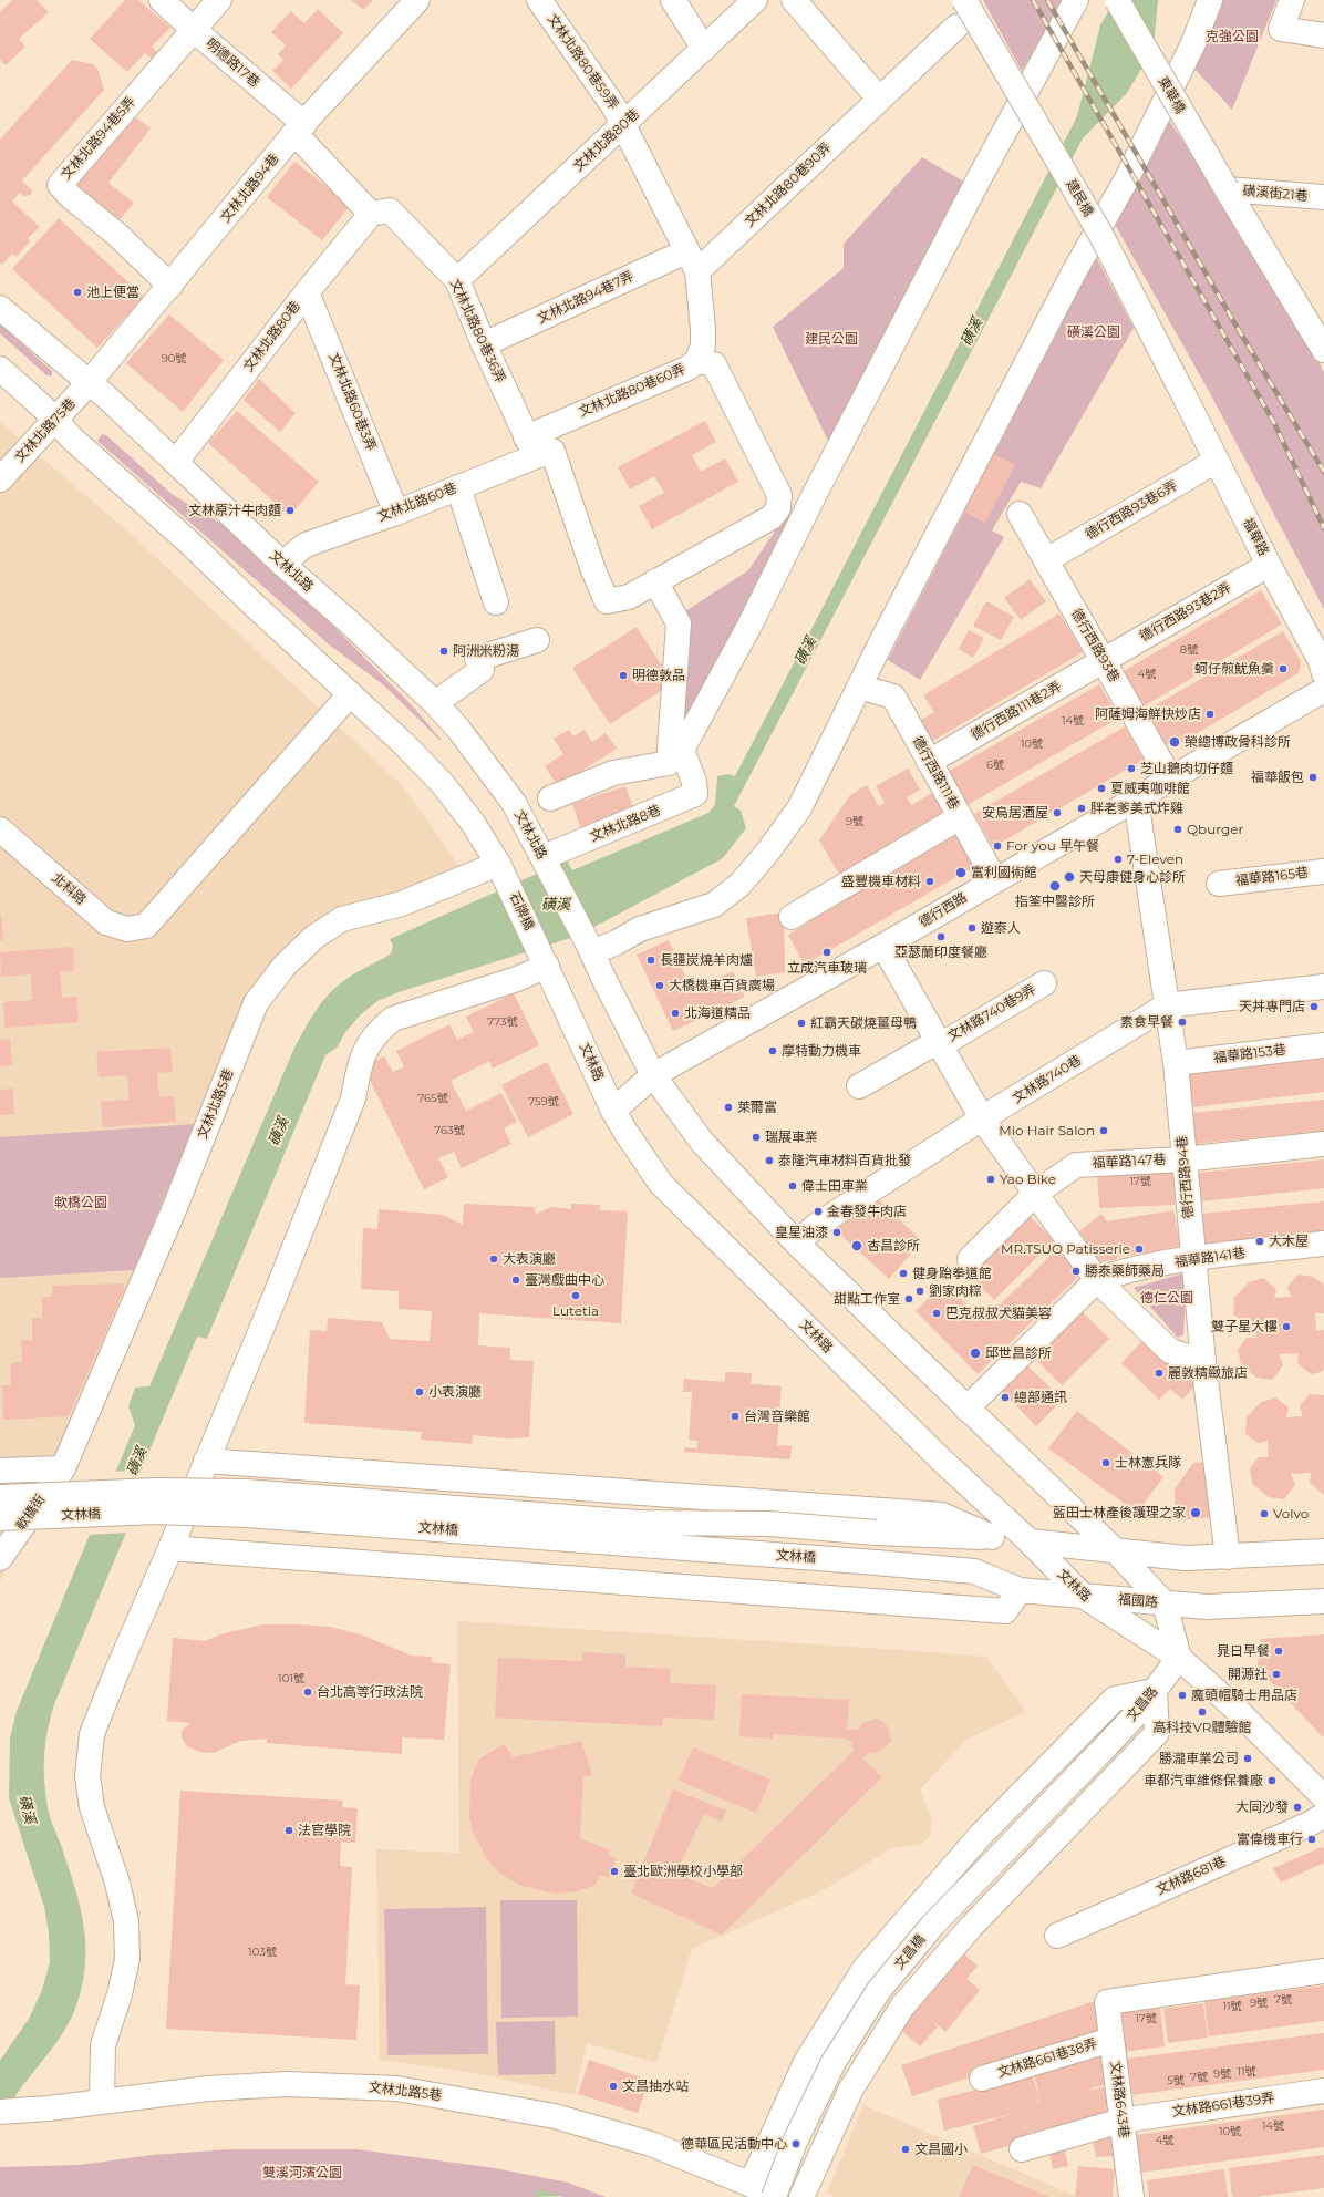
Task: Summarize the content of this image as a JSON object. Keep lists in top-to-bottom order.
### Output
{
  "streets": {
    "street": [
      "文林北路80巷59弄",
      "明德路17巷",
      "東華橋",
      "文林北路94巷5弄",
      "文林北路80巷",
      "文林北路80巷90弄",
      "文林北路94巷",
      "磺溪街21巷",
      "建民橋",
      "文林北路94巷7弄",
      "文林北路80巷36弄",
      "文林北路80巷60弄",
      "文林北路60巷3弄",
      "文林北路75巷",
      "文林北路60巷",
      "德行西路93巷6弄",
      "福華路",
      "文林北路",
      "德行西路93巷2弄",
      "德行西路93巷",
      "德行西路111巷2弄",
      "德行西路111巷",
      "文林北路8巷",
      "福華路165巷",
      "北科路",
      "德行西路",
      "石牌橋",
      "文林路740巷9弄",
      "福華路153巷",
      "文林路",
      "文林路740巷",
      "文林北路5巷",
      "福華路147巷",
      "德行西路94巷",
      "福華路141巷",
      "軟橋街",
      "文林橋",
      "福國路",
      "文昌路",
      "文林路681巷",
      "文昌橋",
      "文林路661巷38弄",
      "文林路643巷",
      "文林路661巷39弄"
    ]
  },
  "crossings": [
    ["文林北路80巷59弄", "文林北路80巷"],
    ["文林北路80巷59弄", "文林北路80巷60弄"],
    ["明德路17巷", "文林北路94巷5弄"],
    ["明德路17巷", "文林北路80巷"],
    ["明德路17巷", "文林北路94巷"],
    ["明德路17巷", "文林北路80巷36弄"],
    ["東華橋", "磺溪街21巷"],
    ["文林北路94巷5弄", "文林北路94巷"],
    ["文林北路80巷", "文林北路80巷36弄"],
    ["文林北路80巷", "文林北路80巷60弄"],
    ["文林北路80巷", "文林北路60巷3弄"],
    ["文林北路80巷", "文林北路"],
    ["文林北路80巷90弄", "文林北路94巷7弄"],
    ["文林北路80巷90弄", "文林北路80巷60弄"],
    ["文林北路94巷", "文林北路75巷"],
    ["文林北路94巷", "文林北路"],
    ["建民橋", "福華路"],
    ["文林北路94巷7弄", "文林北路80巷36弄"],
    ["文林北路94巷7弄", "文林北路80巷60弄"],
    ["文林北路80巷36弄", "文林北路80巷60弄"],
    ["文林北路80巷36弄", "文林北路60巷"],
    ["文林北路80巷60弄", "文林北路60巷"],
    ["文林北路60巷3弄", "文林北路60巷"],
    ["文林北路75巷", "文林北路"],
    ["文林北路60巷", "文林北路"],
    ["德行西路93巷6弄", "福華路"],
    ["德行西路93巷6弄", "德行西路93巷"],
    ["福華路", "德行西路93巷2弄"],
    ["文林北路", "文林北路8巷"],
    ["德行西路93巷2弄", "德行西路93巷"],
    ["德行西路93巷2弄", "德行西路111巷2弄"],
    ["德行西路93巷", "德行西路111巷2弄"],
    ["德行西路93巷", "德行西路"],
    ["德行西路111巷2弄", "德行西路111巷"],
    ["德行西路111巷", "德行西路"],
    ["德行西路", "文林路740巷9弄"],
    ["德行西路", "文林路"],
    ["德行西路", "德行西路94巷"],
    ["石牌橋", "文林路"],
    ["石牌橋", "文林北路5巷"],
    ["文林路740巷9弄", "文林路740巷"],
    ["文林路740巷9弄", "福華路147巷"],
    ["文林路740巷9弄", "德行西路94巷"],
    ["文林路740巷9弄", "福華路141巷"],
    ["福華路153巷", "德行西路94巷"],
    ["文林路", "福國路"],
    ["文林路", "文昌路"],
    ["文林路740巷", "德行西路94巷"],
    ["文林北路5巷", "軟橋街"],
    ["福華路147巷", "德行西路94巷"],
    ["德行西路94巷", "福華路141巷"],
    ["文林橋", "福國路"],
    ["文昌路", "文昌橋"],
    ["文林路661巷38弄", "文林路643巷"],
    ["文林路643巷", "文林路661巷39弄"]
  ],
  "water": ["磺溪"],
  "parks": [
    "克強公園",
    "磺溪公園",
    "建民公園",
    "軟橋公園",
    "德仁公園",
    "雙溪河濱公園"
  ],
  "places": [
    "池上便當",
    "文林原汁牛肉麵",
    "阿洲米粉湯",
    "蚵仔煎魷魚羹",
    "明德敦品",
    "阿薩姆海鮮快炒店",
    "榮總博政骨科診所",
    "芝山鵝肉切仔麵",
    "福華飯包",
    "夏威夷咖啡館",
    "胖老爹美式炸雞",
    "安鳥居酒屋",
    "Qburger",
    "For you 早午餐",
    "7-Eleven",
    "富利國術館",
    "天母康健身心診所",
    "盛豐機車材料",
    "指筌中醫診所",
    "遊泰人",
    "亞瑟蘭印度餐廳",
    "立成汽車玻璃",
    "長疆炭燒羊肉爐",
    "大橋機車百貨廣場",
    "天丼專門店",
    "北海道精品",
    "素食早餐",
    "紅霸天碳燒薑母鴨",
    "摩特動力機車",
    "萊爾富",
    "Mio Hair Salon",
    "瑞展車業",
    "泰隆汽車材料百貨批發",
    "Yao Bike",
    "偉士田車業",
    "金春發牛肉店",
    "皇星油漆",
    "大木屋",
    "杏昌診所",
    "MR.TSUO Patisserie",
    "大表演廳",
    "勝泰藥師藥局",
    "健身跆拳道館",
    "臺灣戲曲中心",
    "劉家肉粽",
    "Lutetia",
    "甜點工作室",
    "巴克叔叔犬貓美容",
    "雙子星大樓",
    "邱世昌診所",
    "麗敦精緻旅店",
    "小表演廳",
    "總部通訊",
    "台灣音樂館",
    "士林憲兵隊",
    "藍田士林產後護理之家",
    "Volvo",
    "晁日早餐",
    "開源社",
    "台北高等行政法院",
    "魔頭帽騎士用品店",
    "高科技VR體驗館",
    "勝瀧車業公司",
    "車都汽車維修保養廠",
    "大同沙發",
    "法官學院",
    "富偉機車行",
    "臺北歐洲學校小學部",
    "文昌抽水站",
    "德華區民活動中心",
    "文昌國小"
  ],
  "house_numbers": [
    "90號",
    "8號",
    "4號",
    "14號",
    "10號",
    "6號",
    "9號",
    "773號",
    "765號",
    "759號",
    "763號",
    "17號",
    "101號",
    "103號",
    "7號",
    "9號",
    "11號",
    "17號",
    "11號",
    "9號",
    "7號",
    "5號",
    "14號",
    "10號",
    "4號"
  ]
}
